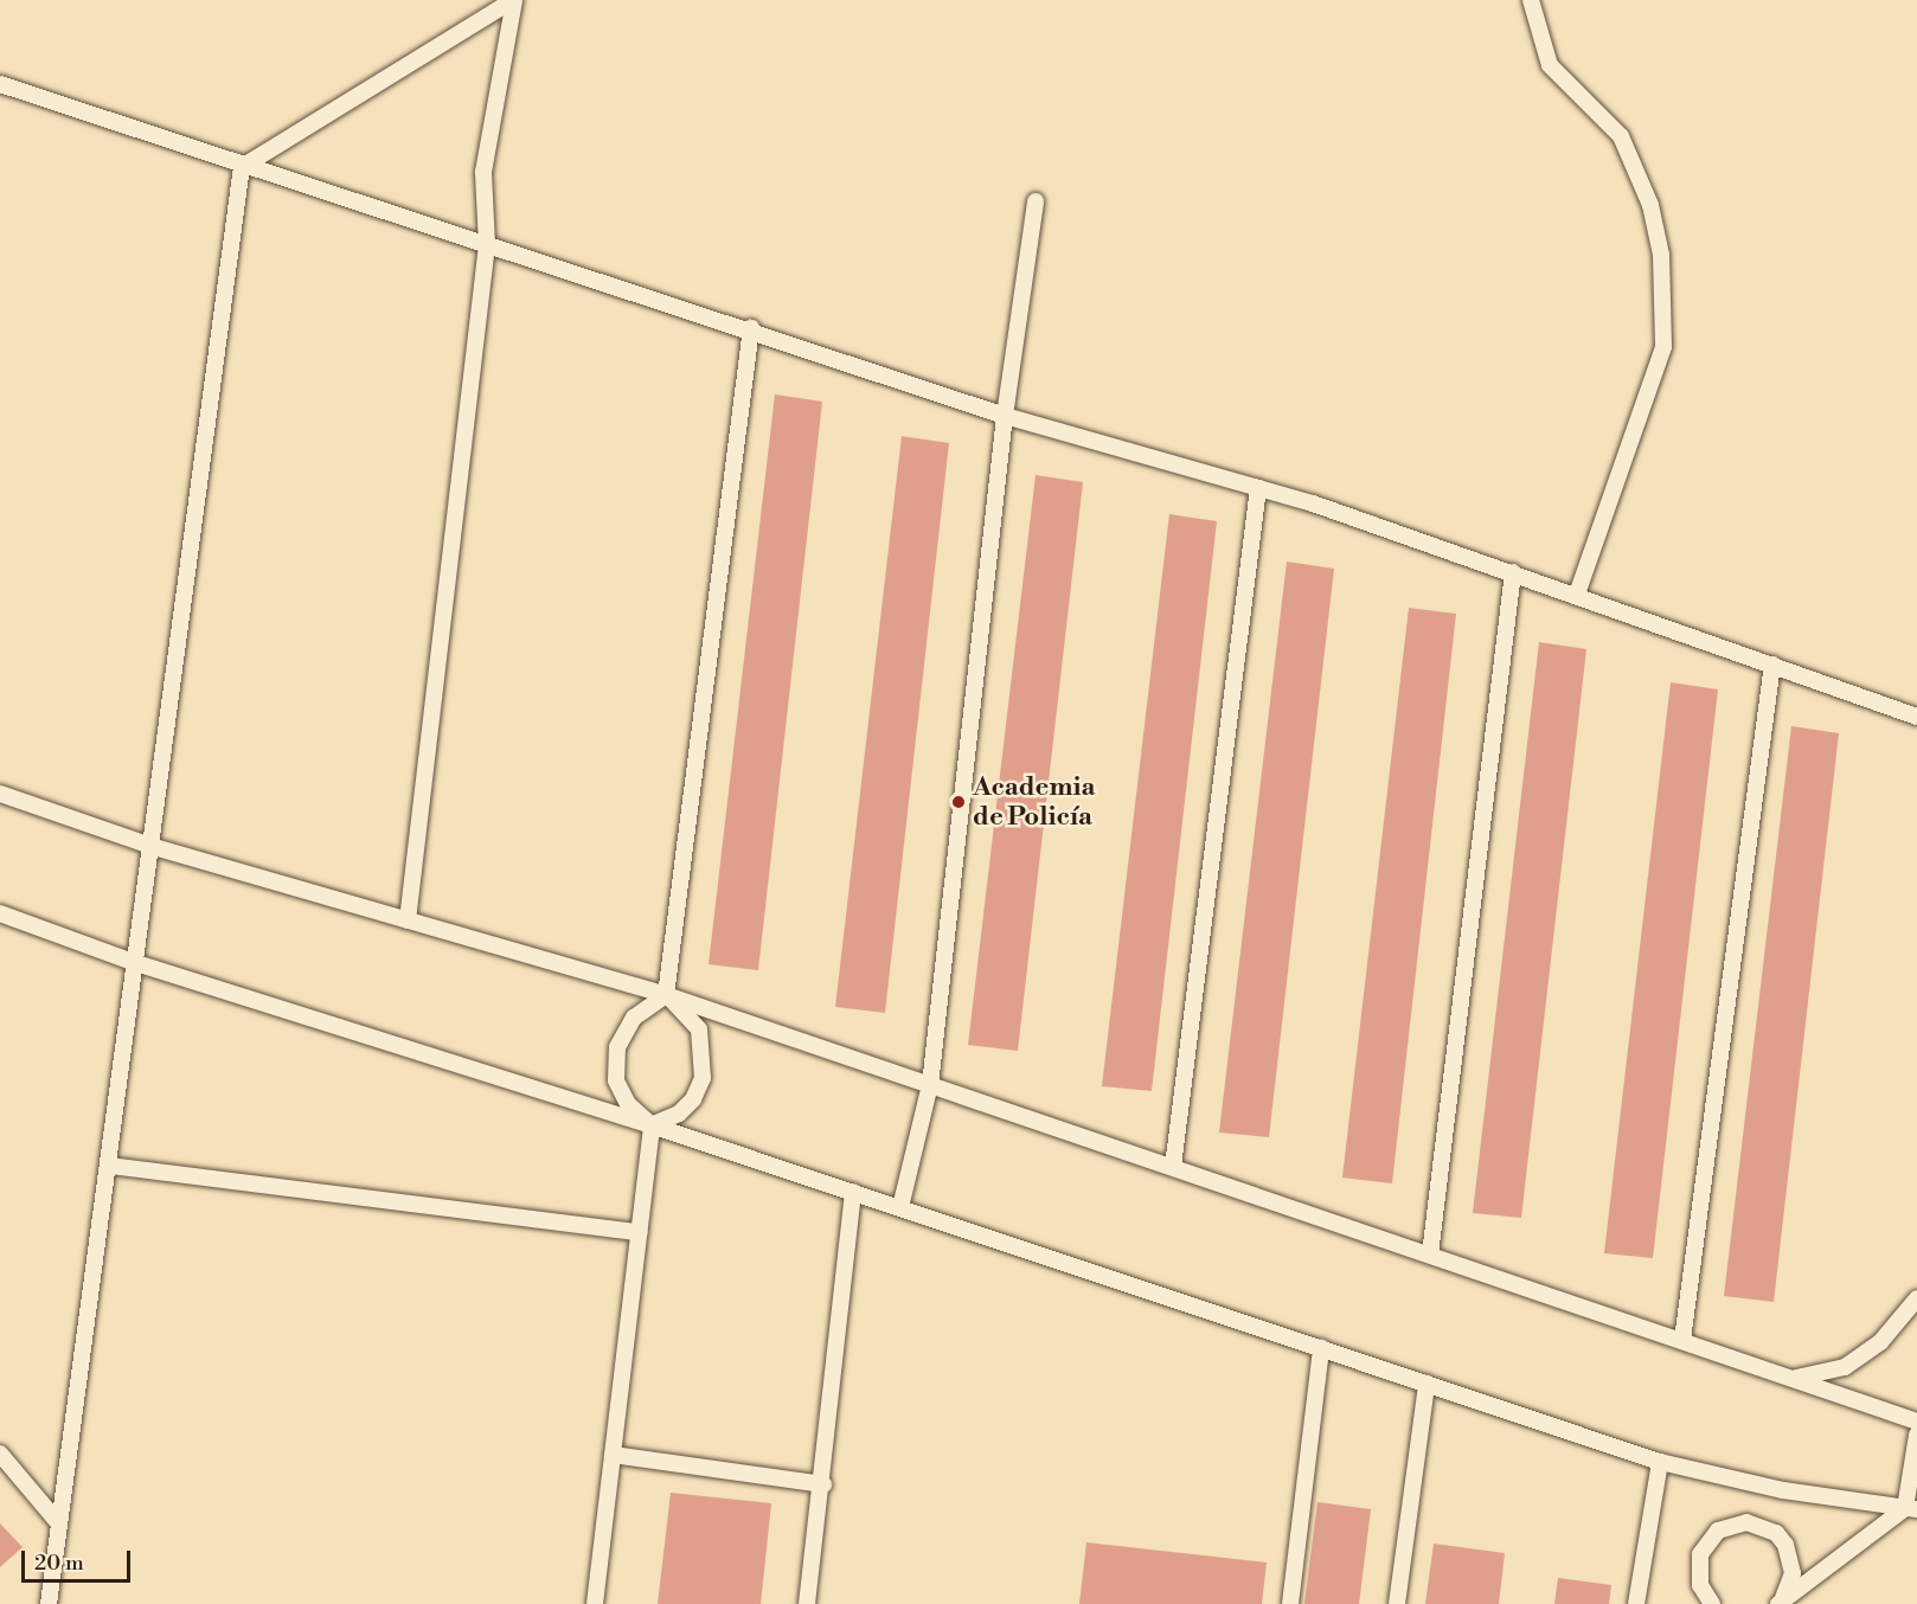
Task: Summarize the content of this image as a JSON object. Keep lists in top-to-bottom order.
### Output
{
  "places": ["Academia de Policía"],
  "scale_bar": "20 m"
}
